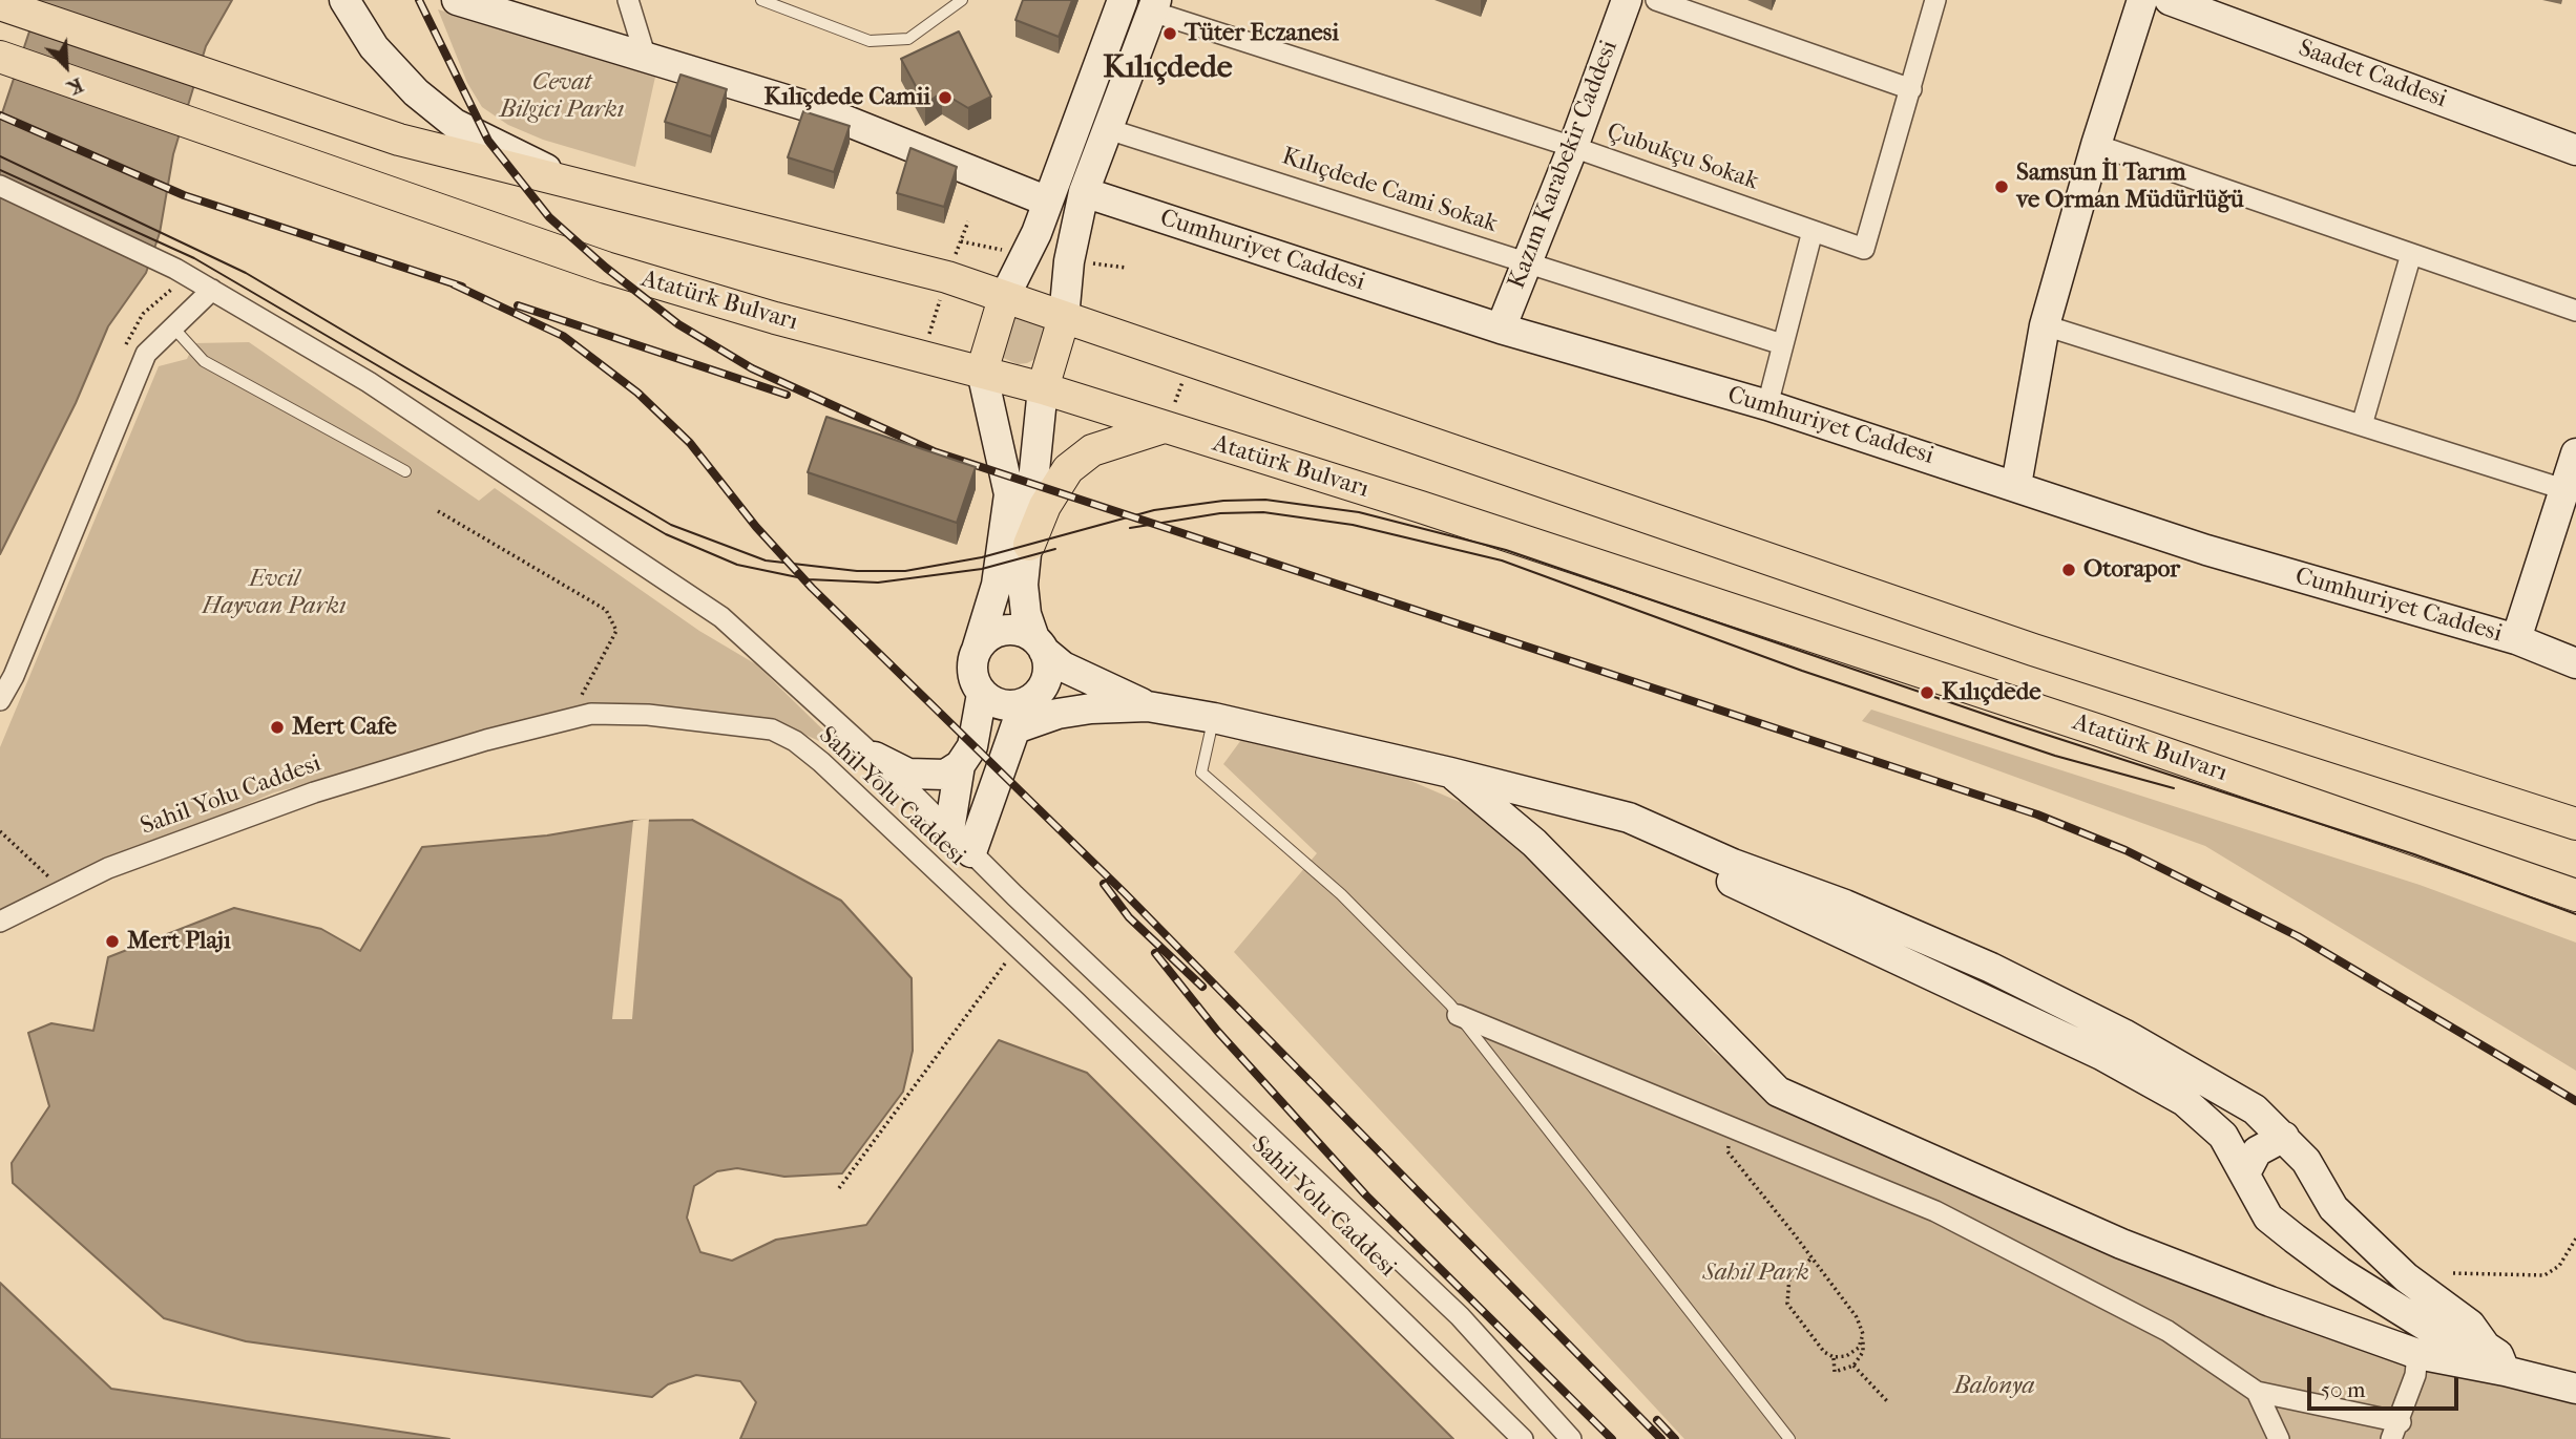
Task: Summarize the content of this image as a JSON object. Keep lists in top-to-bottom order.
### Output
{
  "streets": {
    "main road": [
      "Saadet Caddesi",
      "Kazım Karabekir Caddesi",
      "Cumhuriyet Caddesi",
      "Atatürk Bulvarı"
    ],
    "street": ["Çubukçu Sokak", "Kılıçdede Cami Sokak", "Sahil Yolu Caddesi"]
  },
  "crossings": [
    ["Çubukçu Sokak", "Kazım Karabekir Caddesi"],
    ["Kazım Karabekir Caddesi", "Kılıçdede Cami Sokak"],
    ["Kazım Karabekir Caddesi", "Cumhuriyet Caddesi"]
  ],
  "districts": ["Kılıçdede"],
  "parks": [
    "Cevat Bilgici Parkı",
    "Evcil Hayvan Parkı",
    "Sahil Park",
    "Balonya"
  ],
  "places": [
    "Tüter Eczanesi",
    "Kılıçdede Camii",
    "Samsun İl Tarım ve Orman Müdürlüğü",
    "Otorapor",
    "Kılıçdede",
    "Mert Cafe",
    "Mert Plajı"
  ],
  "scale_bar": "50 m",
  "north": "bottom right"
}
